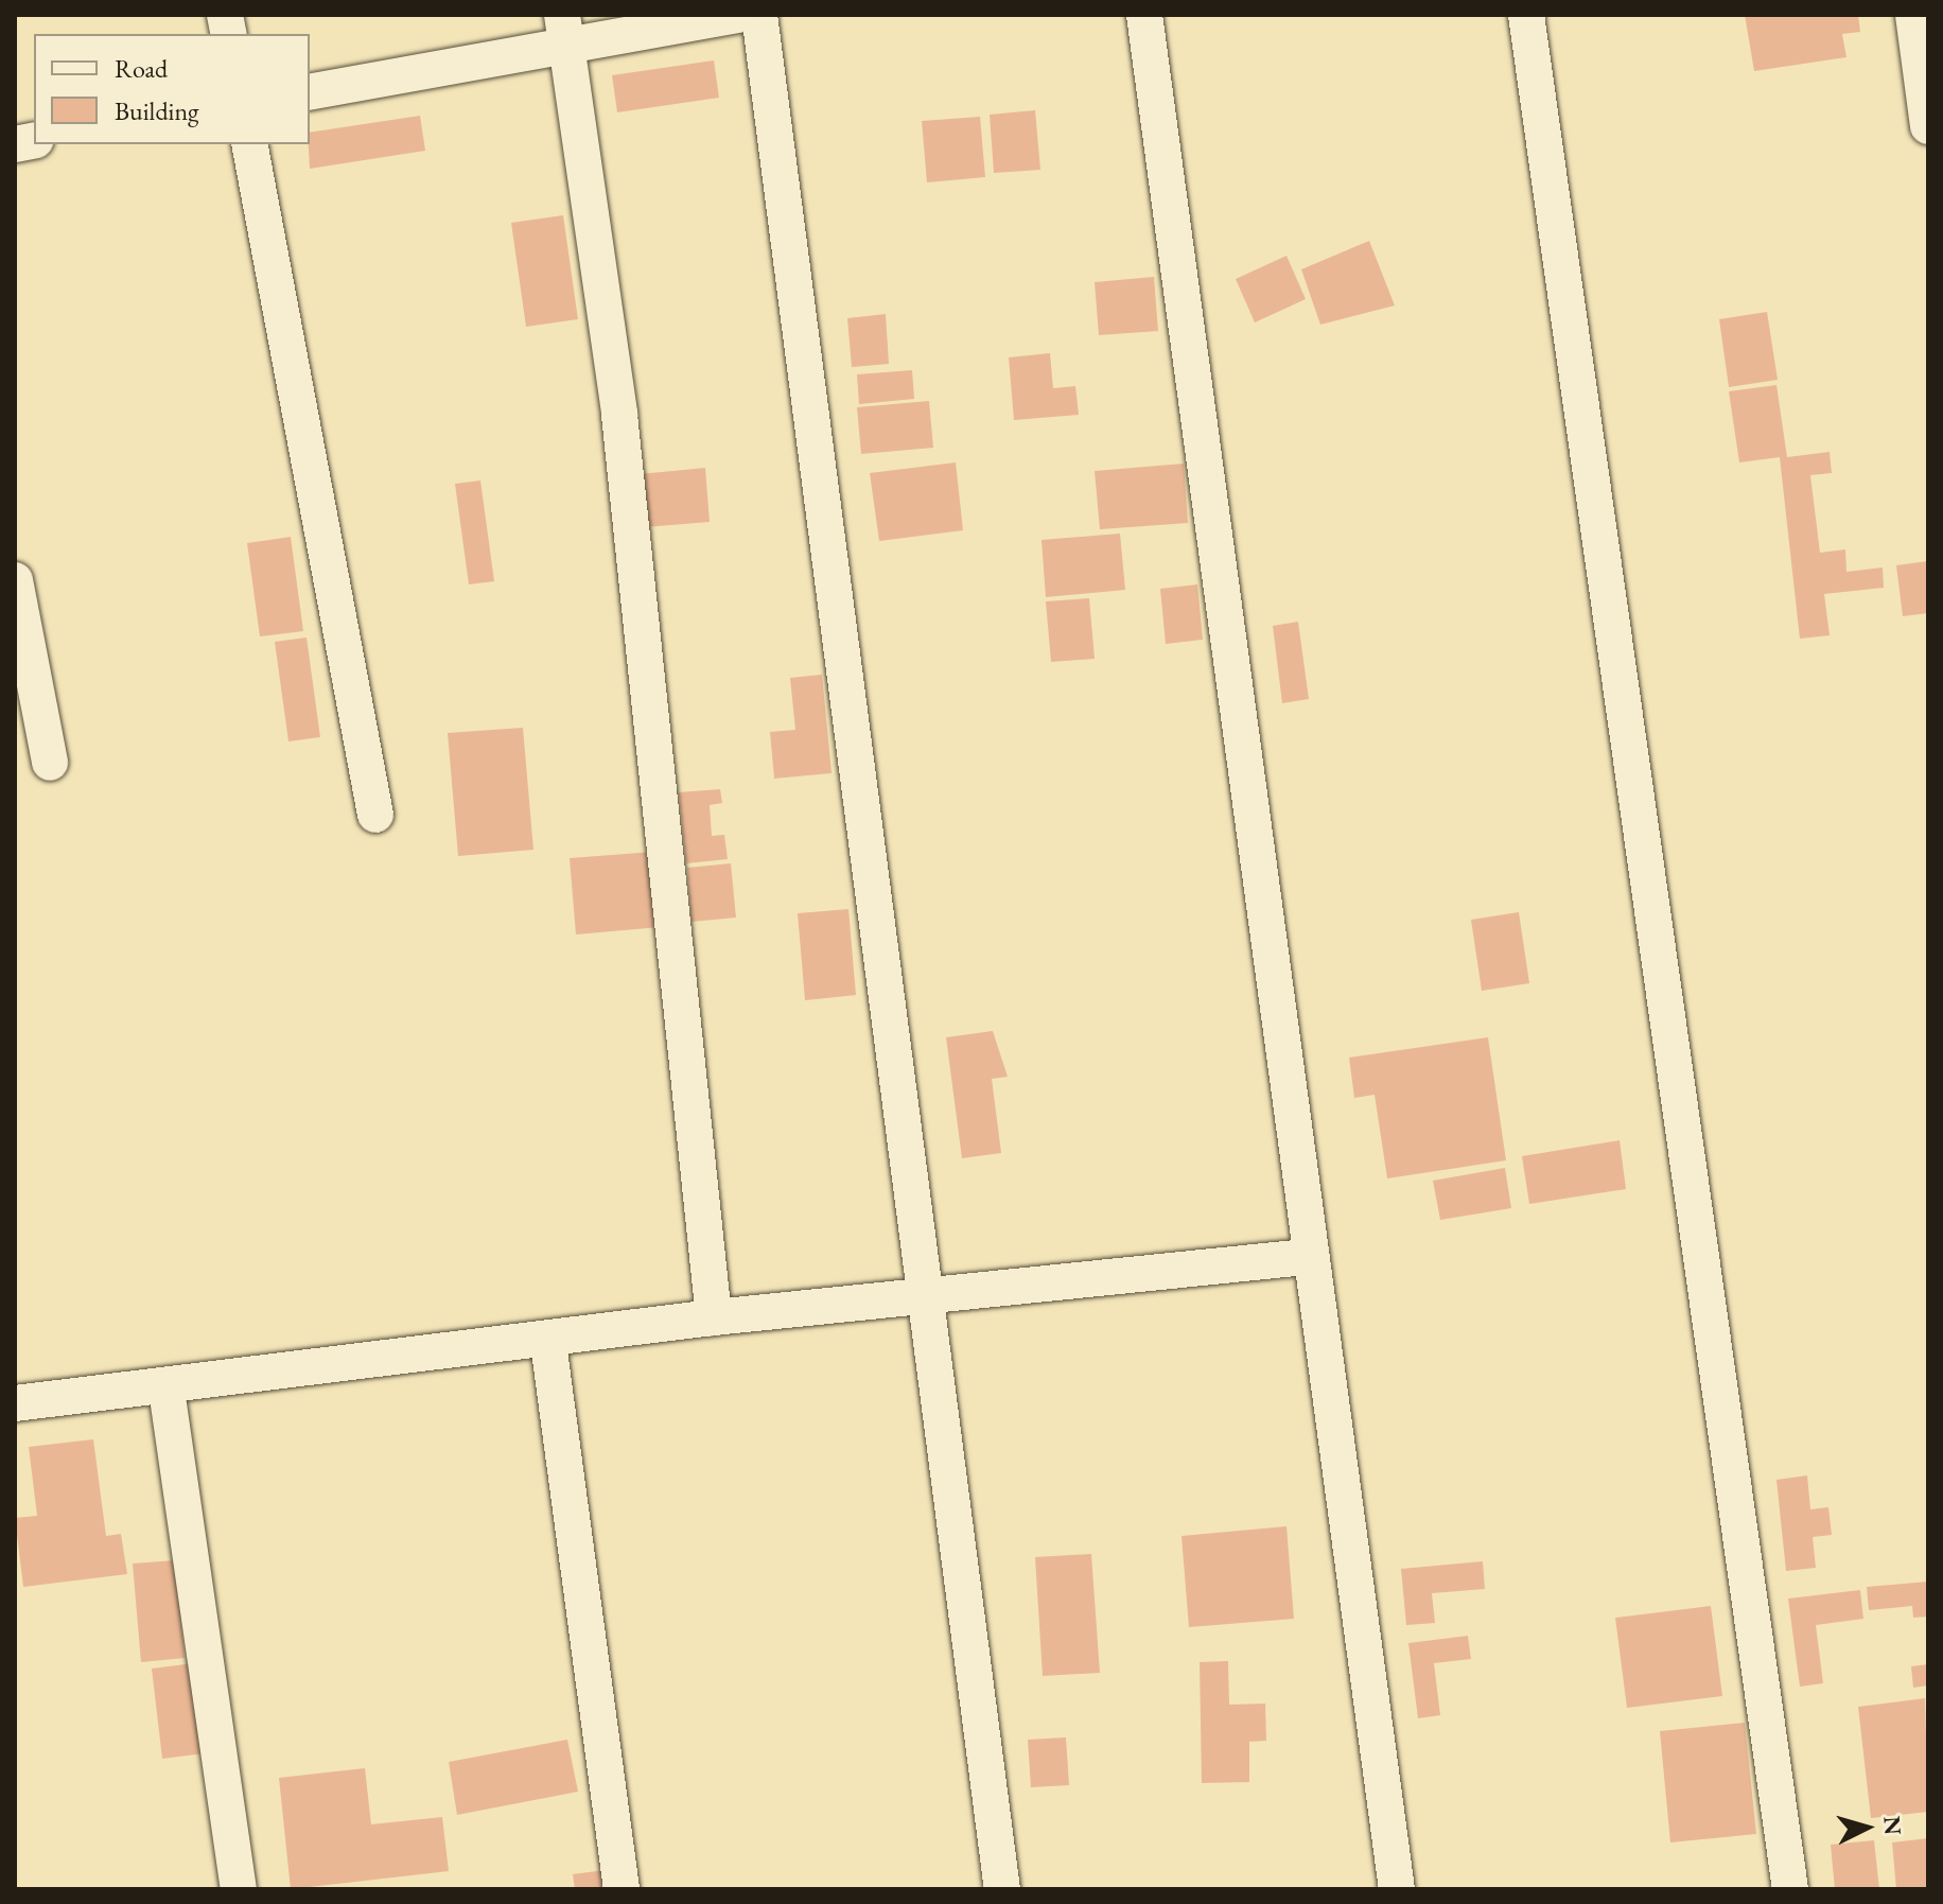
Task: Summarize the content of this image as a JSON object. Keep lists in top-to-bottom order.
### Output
{
  "legend": ["Road", "Building"],
  "north": "right"
}
